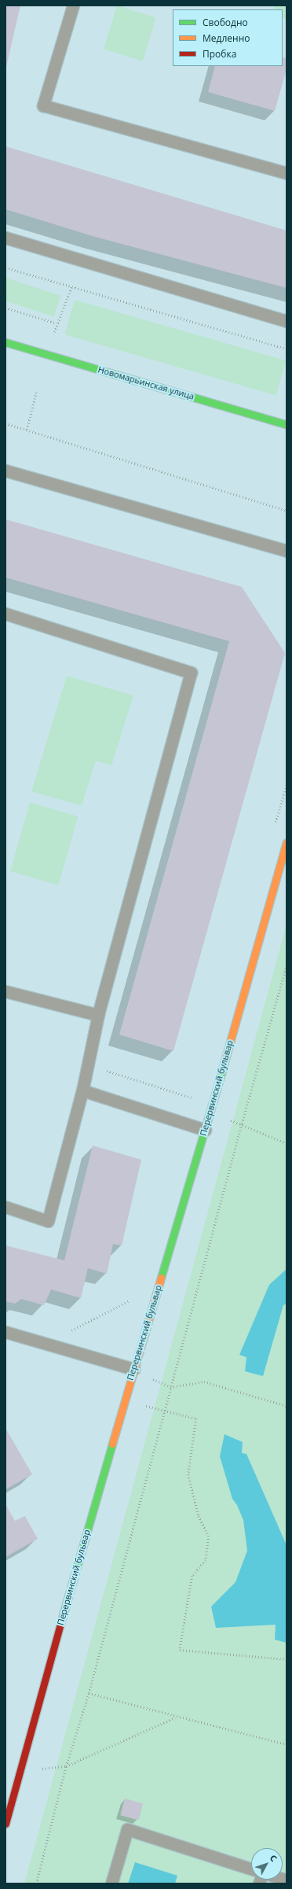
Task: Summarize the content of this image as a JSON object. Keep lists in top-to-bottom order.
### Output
{
  "streets": {
    "street": ["Новомарьинская улица", "Перервинский бульвар"]
  },
  "legend": ["Свободно", "Медленно", "Пробка"],
  "north": "top right"
}
